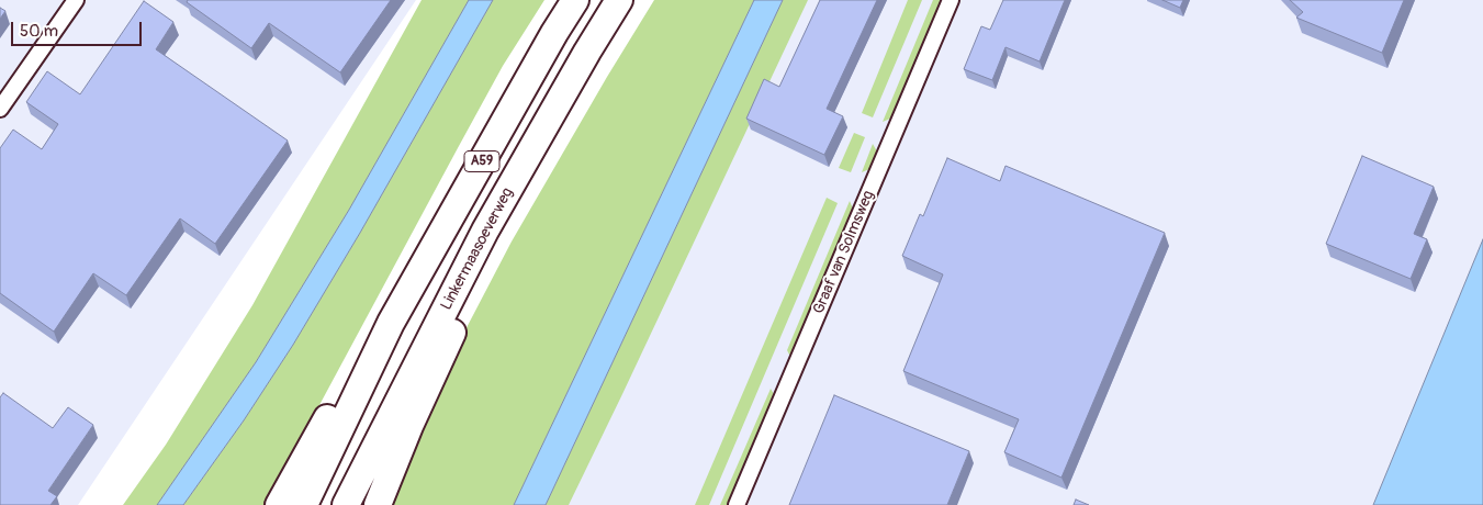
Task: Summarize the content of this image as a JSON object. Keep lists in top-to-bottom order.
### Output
{
  "streets": {
    "highway": ["A59", "Linkermaasoeverweg"],
    "street": ["Graaf van Solmsweg"]
  },
  "crossings": [
    ["A59", "Linkermaasoeverweg"]
  ],
  "scale_bar": "50 m"
}
